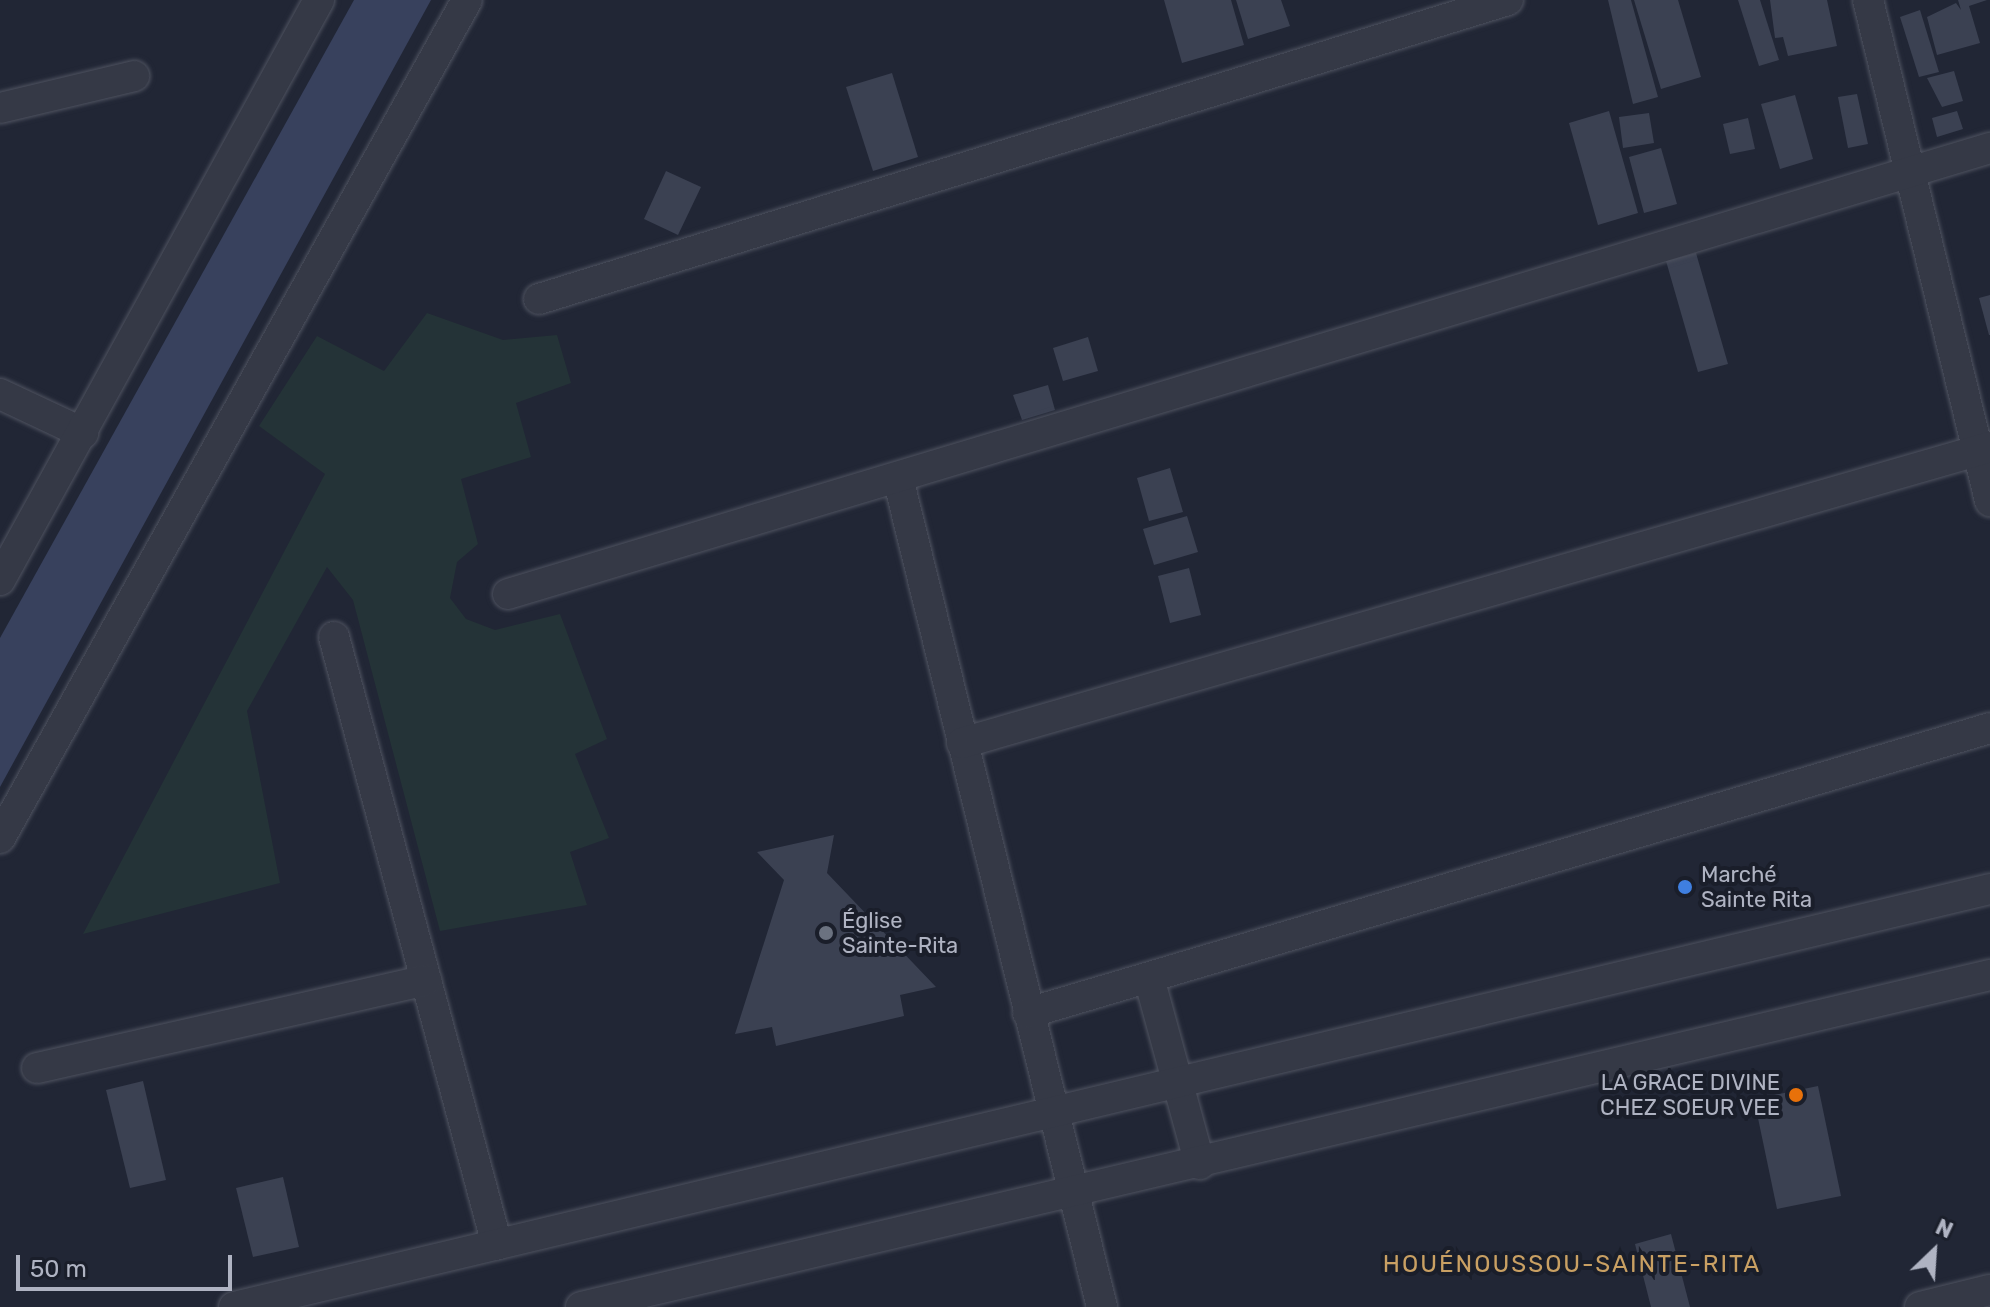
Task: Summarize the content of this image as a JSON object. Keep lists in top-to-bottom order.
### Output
{
  "districts": ["HOUÉNOUSSOU-SAINTE-RITA"],
  "places": ["Marché Sainte Rita", "Église Sainte-Rita", "LA GRACE DIVINE CHEZ SOEUR VEE"],
  "scale_bar": "50 m",
  "north": "top right"
}
